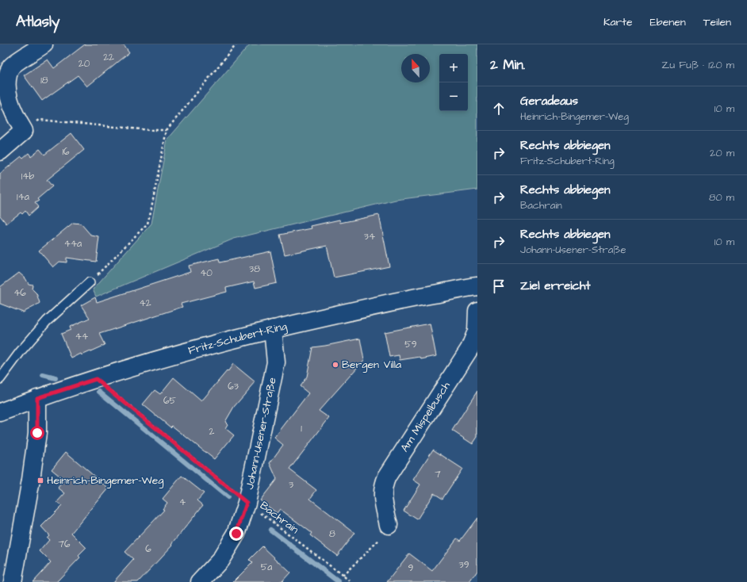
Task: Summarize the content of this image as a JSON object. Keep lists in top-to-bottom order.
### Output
{
  "streets": {
    "street": ["Fritz-Schubert-Ring", "Am Mispelbusch", "Johann-Usener-Straße"],
    "path": ["Bachrain"]
  },
  "crossings": [
    ["Fritz-Schubert-Ring", "Am Mispelbusch"],
    ["Fritz-Schubert-Ring", "Johann-Usener-Straße"],
    ["Fritz-Schubert-Ring", "Bachrain"],
    ["Johann-Usener-Straße", "Bachrain"]
  ],
  "places": {
    "other": ["Bergen Villa"],
    "transit": ["Heinrich-Bingemer-Weg"]
  },
  "house_numbers": [
    "22",
    "20",
    "18",
    "16",
    "14b",
    "14a",
    "34",
    "44a",
    "38",
    "40",
    "46",
    "42",
    "44",
    "59",
    "63",
    "65",
    "1",
    "2",
    "7",
    "3",
    "4",
    "8",
    "76",
    "6",
    "39",
    "5a",
    "9"
  ],
  "north": "top",
  "page": {
    "header": "Atlasly",
    "nav": ["Karte", "Ebenen", "Teilen"],
    "heading": ["2 Min.", "Zu Fuß · 120 m"],
    "map_buttons": ["+", "−"],
    "list": [
      ["Geradeaus", "Heinrich-Bingemer-Weg", "10 m"],
      ["Rechts abbiegen", "Fritz-Schubert-Ring", "20 m"],
      ["Rechts abbiegen", "Bachrain", "80 m"],
      ["Rechts abbiegen", "Johann-Usener-Straße", "10 m"],
      "Ziel erreicht"
    ]
  }
}
